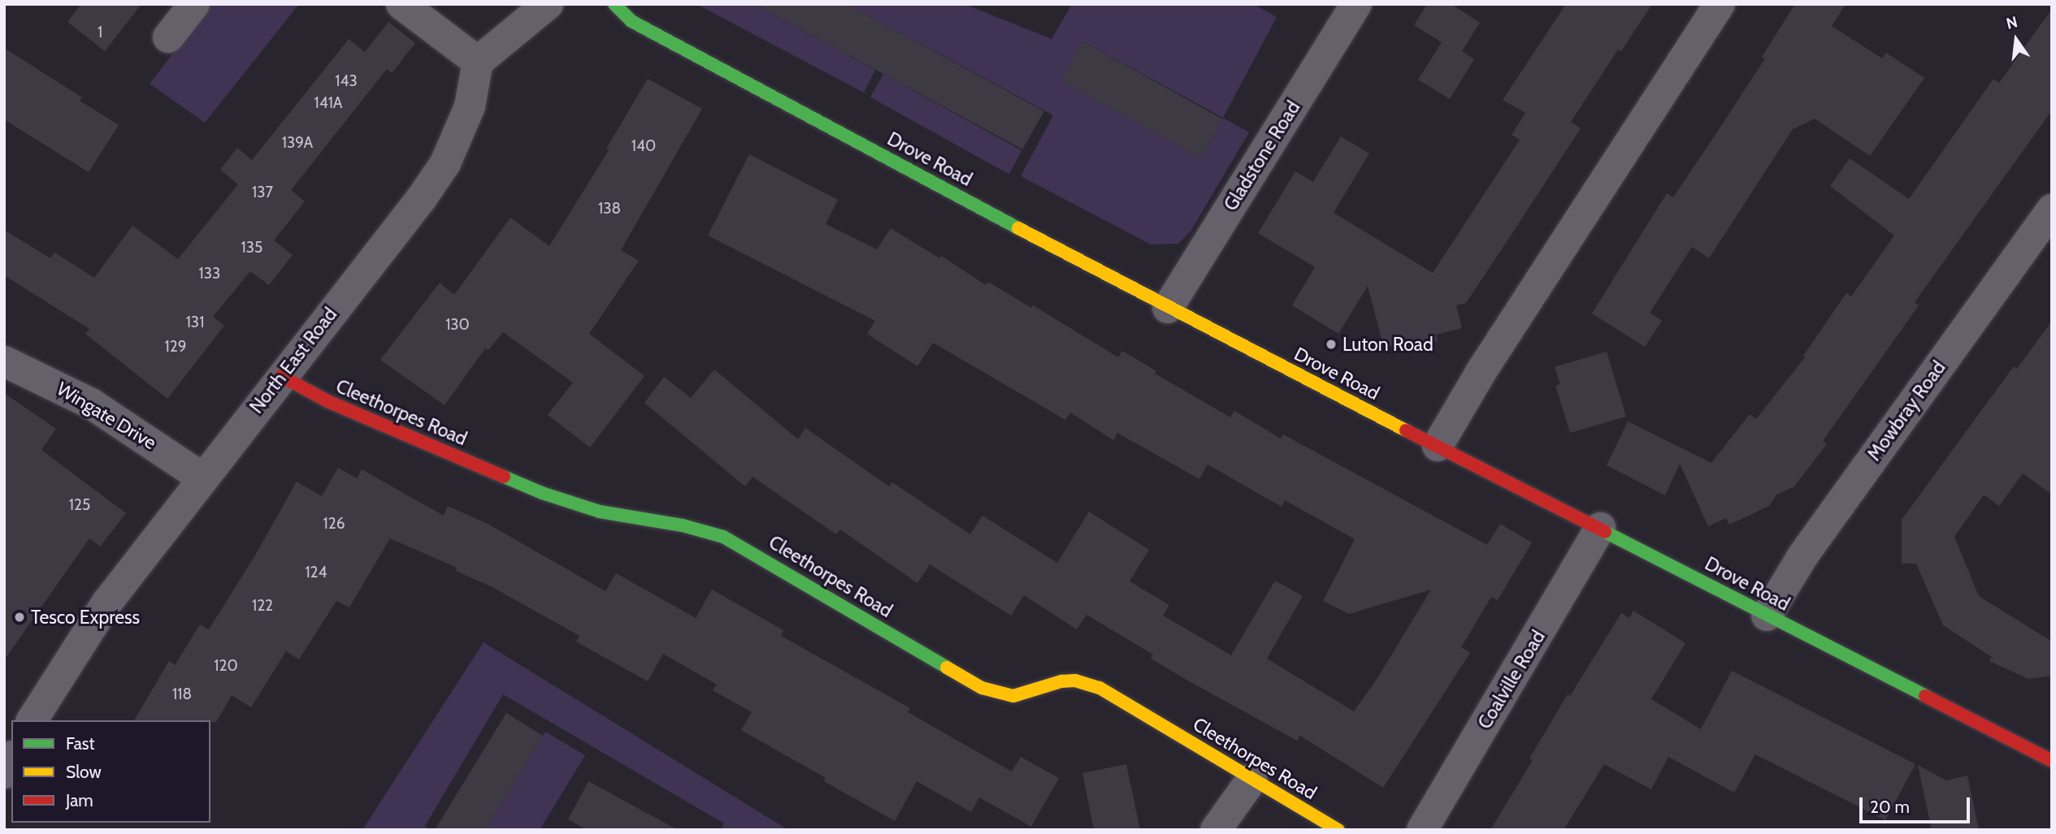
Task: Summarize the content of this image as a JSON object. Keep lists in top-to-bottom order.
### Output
{
  "streets": {
    "street": [
      "Gladstone Road",
      "Drove Road",
      "North East Road",
      "Mowbray Road",
      "Cleethorpes Road",
      "Wingate Drive",
      "Coalville Road"
    ]
  },
  "crossings": [
    ["Gladstone Road", "Drove Road"],
    ["Drove Road", "Mowbray Road"],
    ["Drove Road", "Coalville Road"],
    ["North East Road", "Cleethorpes Road"],
    ["North East Road", "Wingate Drive"]
  ],
  "places": ["Luton Road", "Tesco Express"],
  "house_numbers": [
    "1",
    "143",
    "141A",
    "139A",
    "140",
    "137",
    "138",
    "135",
    "133",
    "131",
    "130",
    "129",
    "125",
    "126",
    "124",
    "122",
    "120",
    "118"
  ],
  "legend": ["Fast", "Slow", "Jam"],
  "scale_bar": "20 m",
  "north": "top"
}
